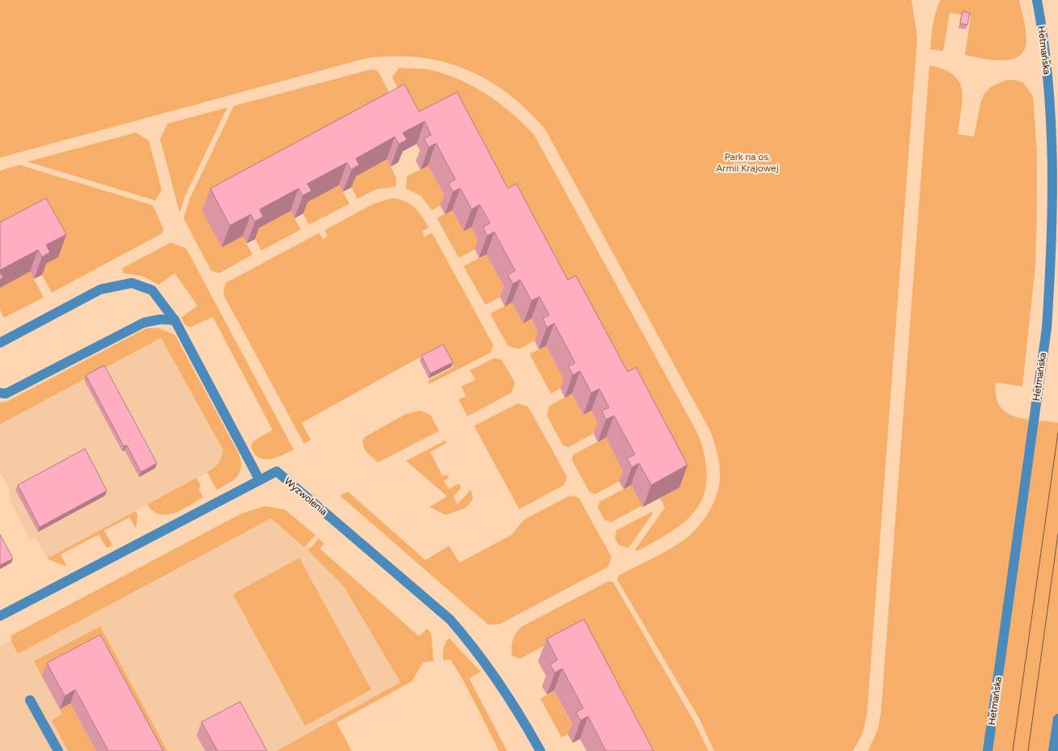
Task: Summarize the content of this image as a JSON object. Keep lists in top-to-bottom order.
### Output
{
  "streets": {
    "street": ["Hetmańska", "Wyzwolenia"]
  },
  "parks": ["Park na os. Armii Krajowej"]
}
